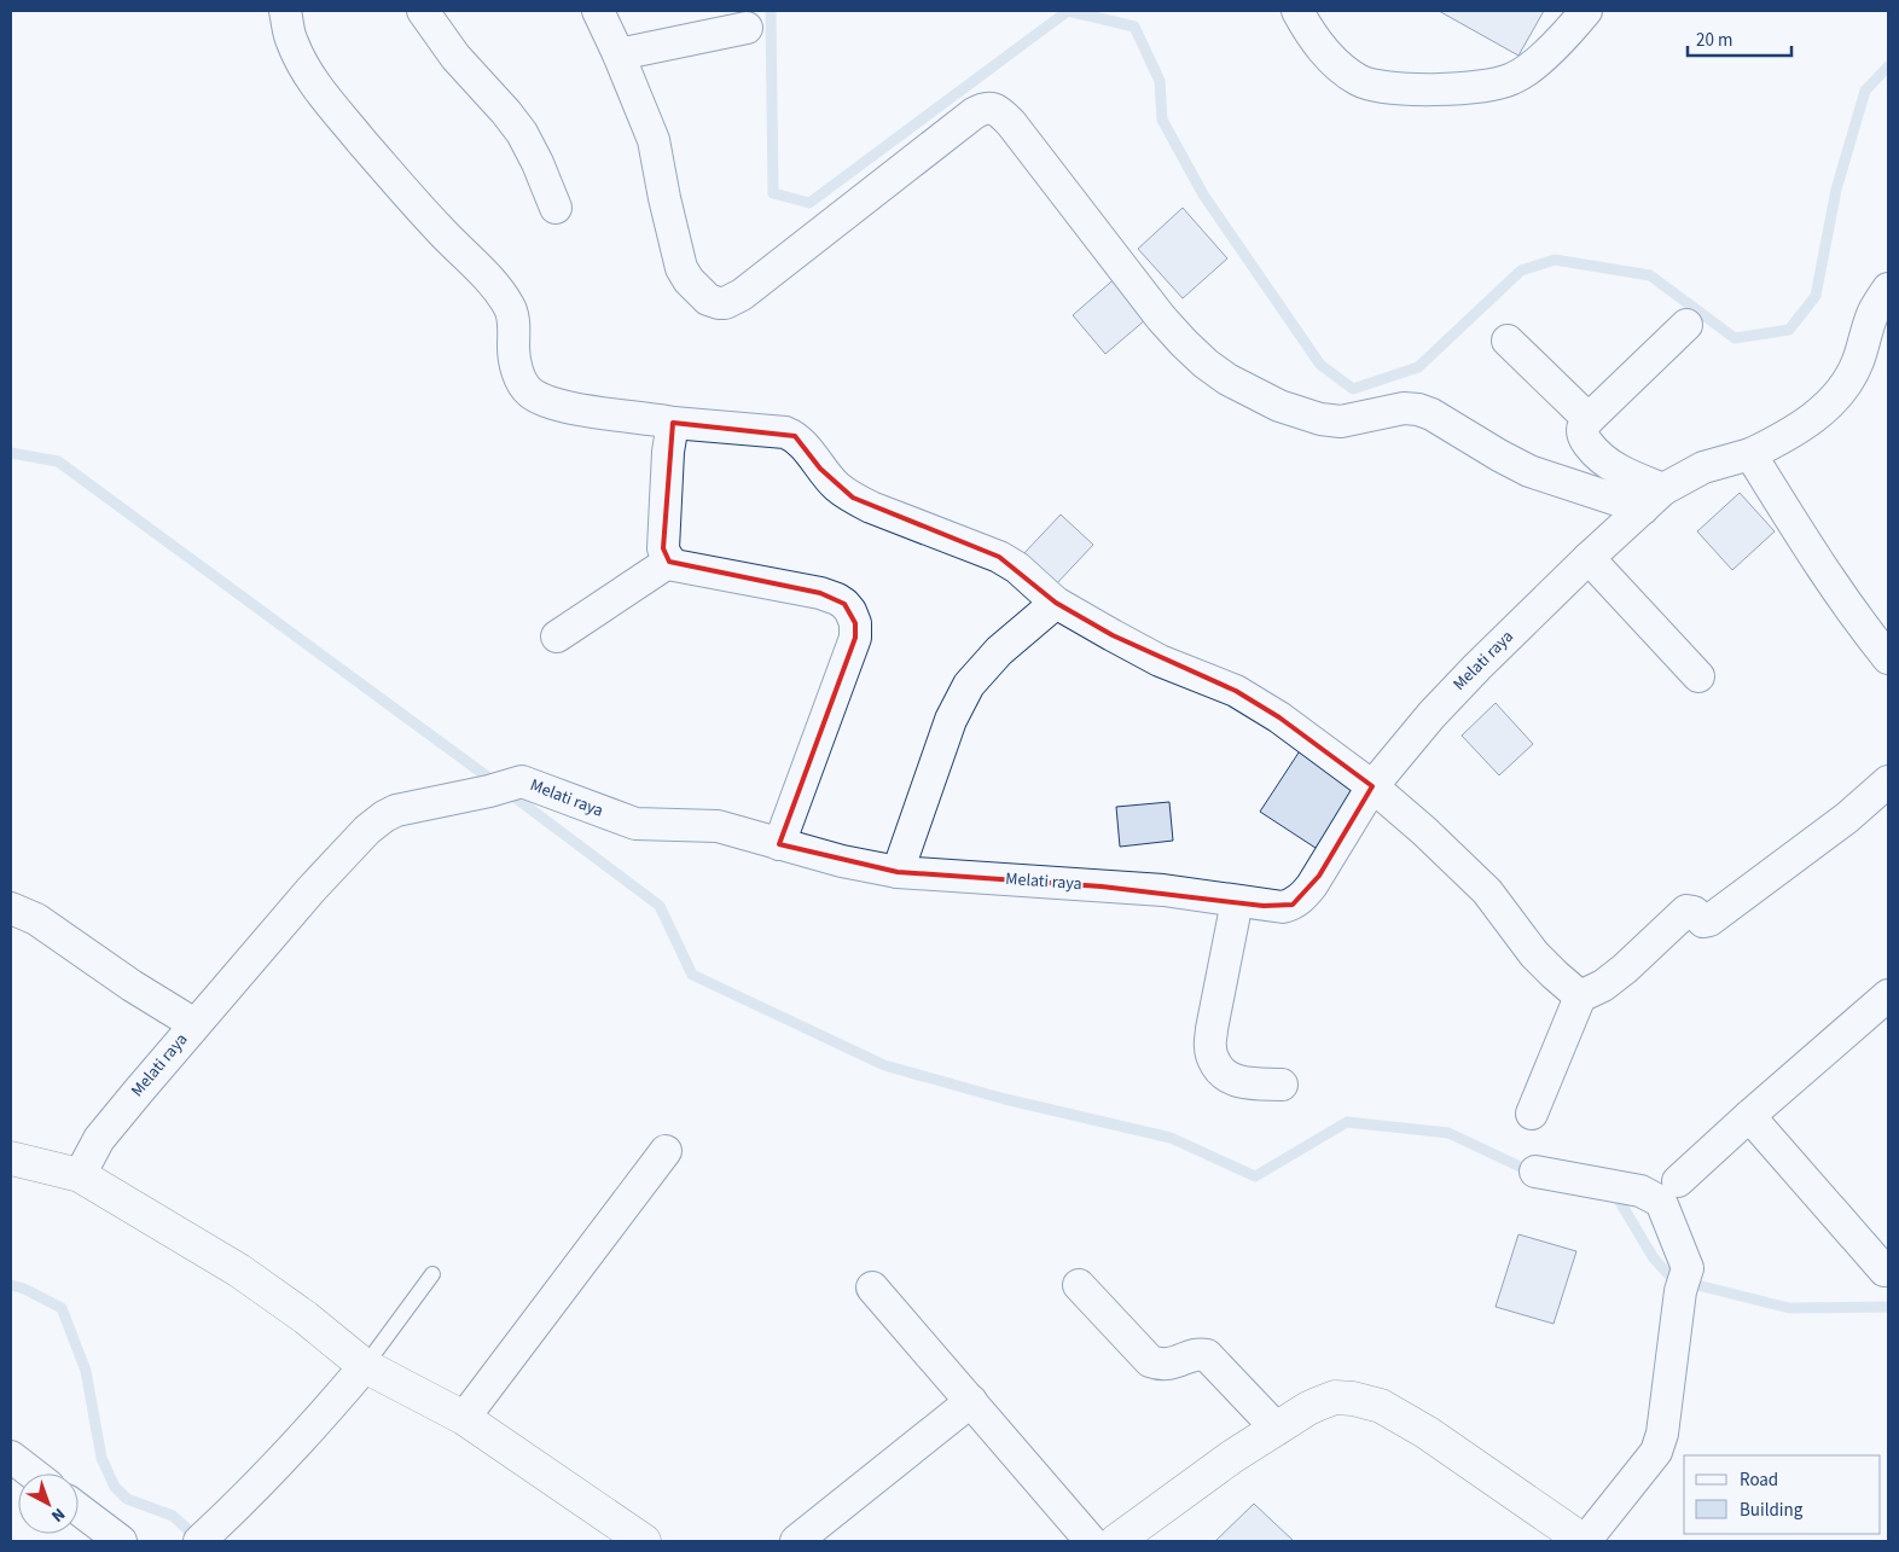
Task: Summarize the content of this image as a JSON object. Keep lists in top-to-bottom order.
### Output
{
  "streets": {
    "street": ["Melati raya"]
  },
  "legend": ["Road", "Building"],
  "scale_bar": "20 m",
  "north": "bottom right"
}
